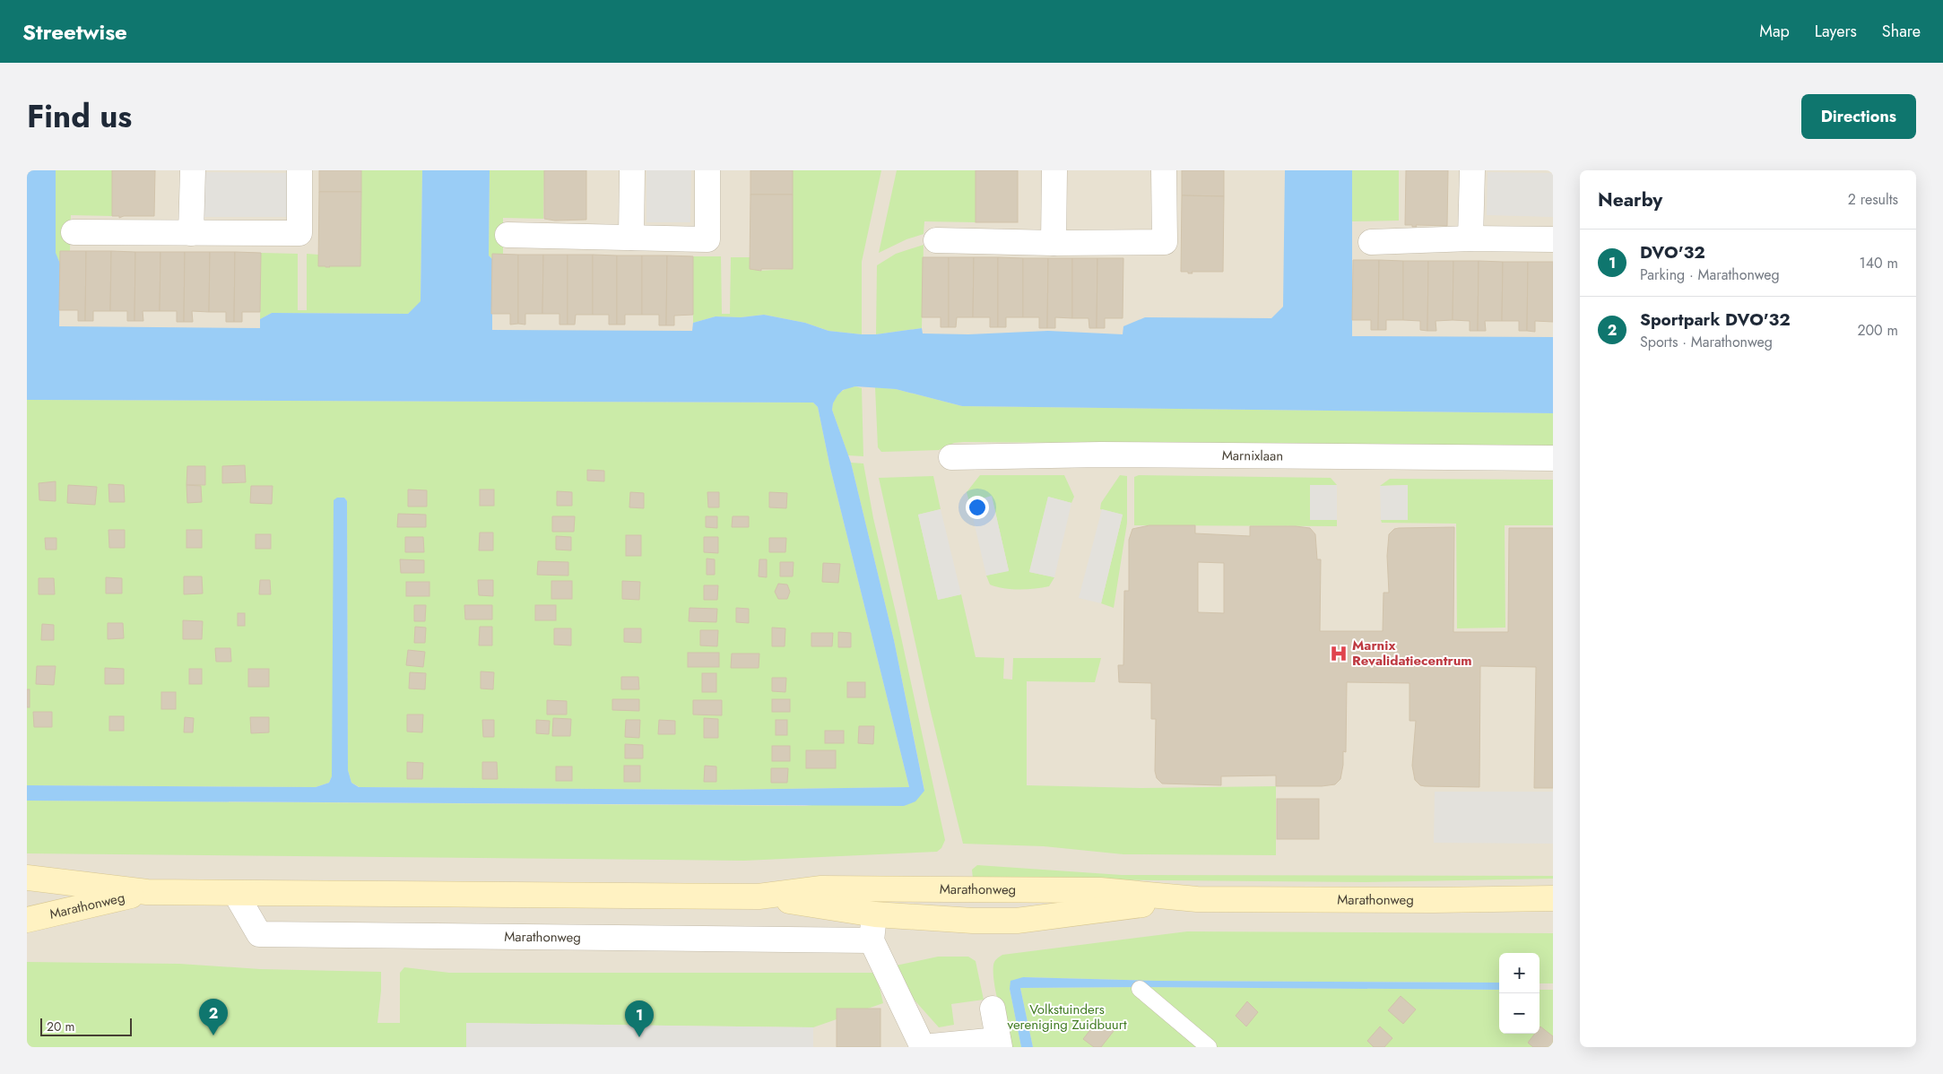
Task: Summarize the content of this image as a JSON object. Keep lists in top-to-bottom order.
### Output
{
  "streets": {
    "main road": ["Marathonweg"],
    "street": ["Marnixlaan"]
  },
  "parks": ["Volkstuinders vereniging Zuidbuurt"],
  "places": {
    "hospital": ["Marnix Revalidatiecentrum"]
  },
  "scale_bar": "20 m",
  "page": {
    "header": "Streetwise",
    "nav": ["Map", "Layers", "Share"],
    "title": "Find us",
    "buttons": "Directions",
    "heading": ["Nearby", "2 results"],
    "list": [
      {
        "mark": "1",
        "name": "DVO'32",
        "note": "Parking · Marathonweg",
        "value": "140 m"
      },
      {
        "mark": "2",
        "name": "Sportpark DVO'32",
        "note": "Sports · Marathonweg",
        "value": "200 m"
      }
    ],
    "map_buttons": ["+", "−"],
    "pins": ["2", "1"],
    "scale": "20 m"
  }
}
